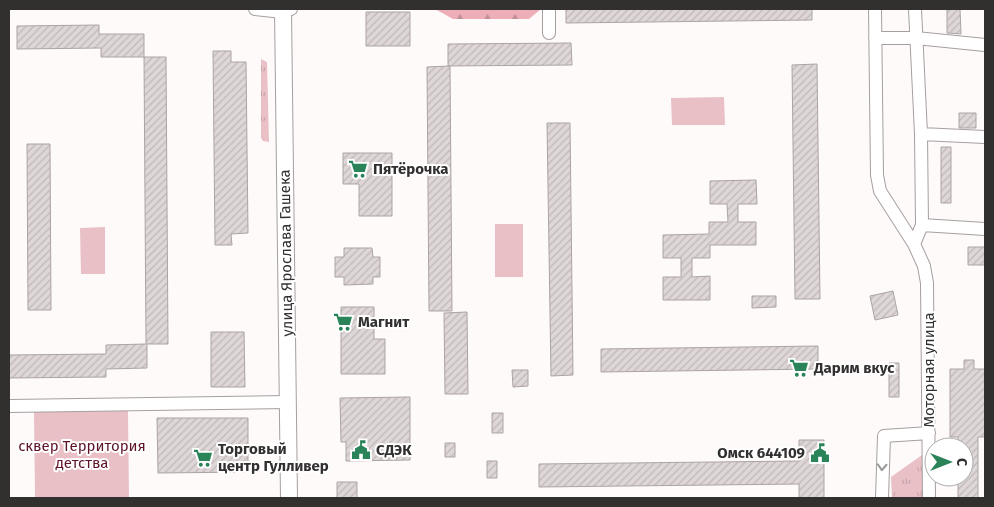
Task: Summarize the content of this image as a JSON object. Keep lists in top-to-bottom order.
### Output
{
  "streets": {
    "main road": ["улица Ярослава Гашека"],
    "street": ["Моторная улица"]
  },
  "parks": ["сквер Территория детства"],
  "places": {
    "supermarket": [
      "Пятёрочка",
      "Магнит",
      "Дарим вкус",
      "Торговый центр Гулливер"
    ],
    "public building": ["СДЭК", "Омск 644109"]
  },
  "north": "right"
}
